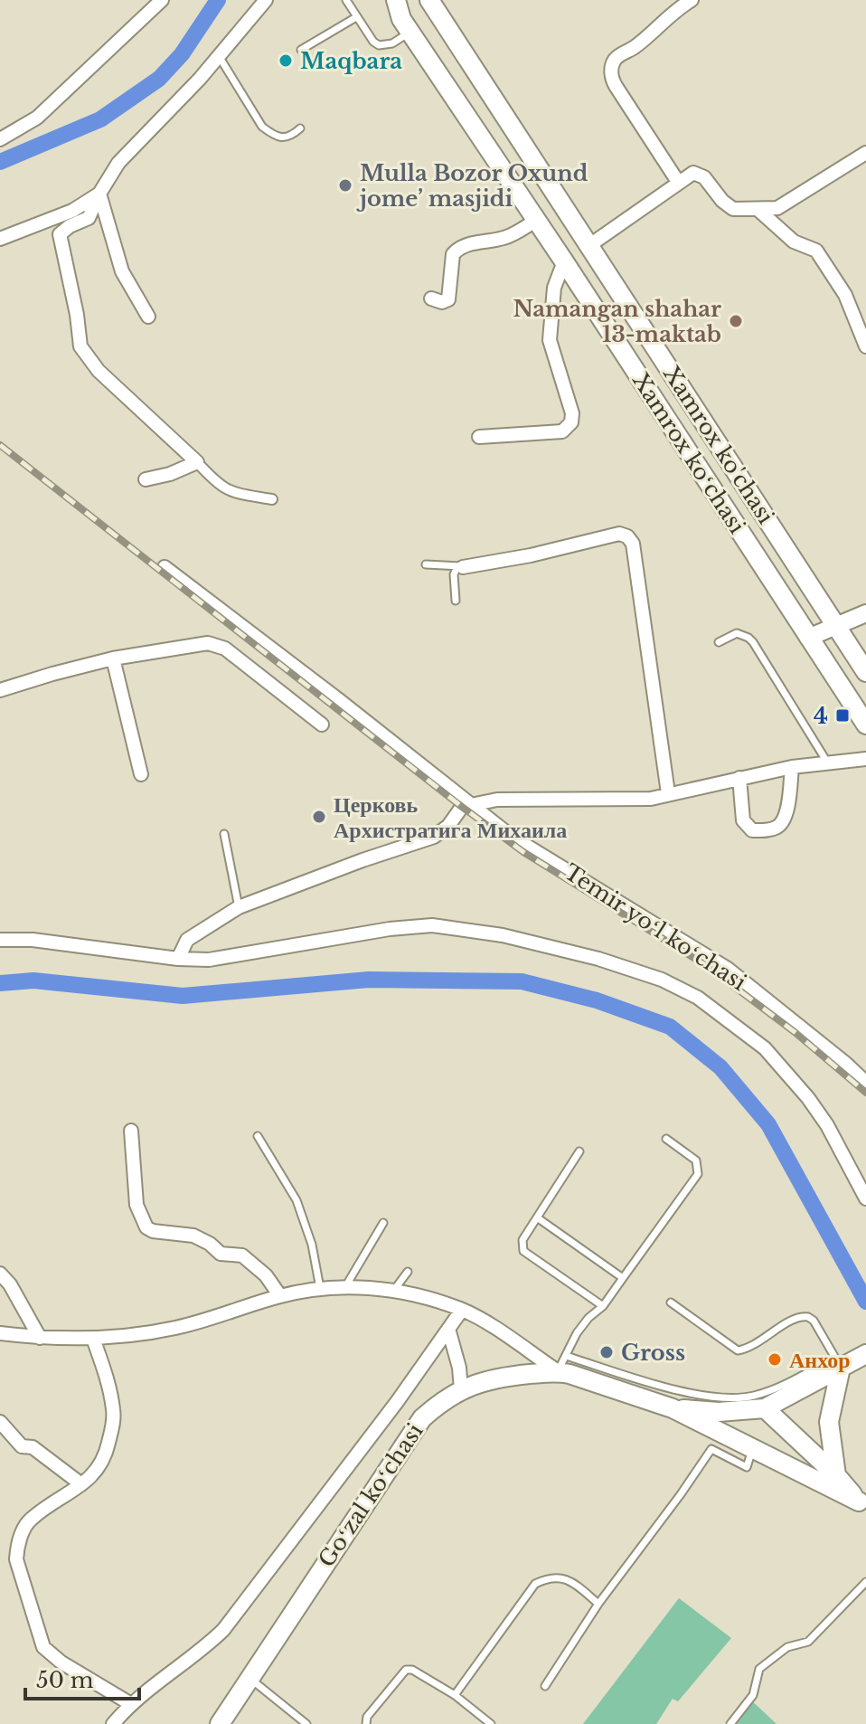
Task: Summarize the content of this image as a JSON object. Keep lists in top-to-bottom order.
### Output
{
  "streets": {
    "main road": ["Xamrox ko'chasi", "Xamrox koʻchasi", "Goʻzal koʻchasi"],
    "street": ["Temir yoʻl koʻchasi"]
  },
  "places": {
    "other": [
      "Maqbara",
      "Mulla Bozor Oxund jome’ masjidi",
      "Namangan shahar 13-maktab",
      "Церковь Архистратига Михаила",
      "Gross",
      "Анхор"
    ],
    "transit": ["4"]
  },
  "scale_bar": "50 m"
}
